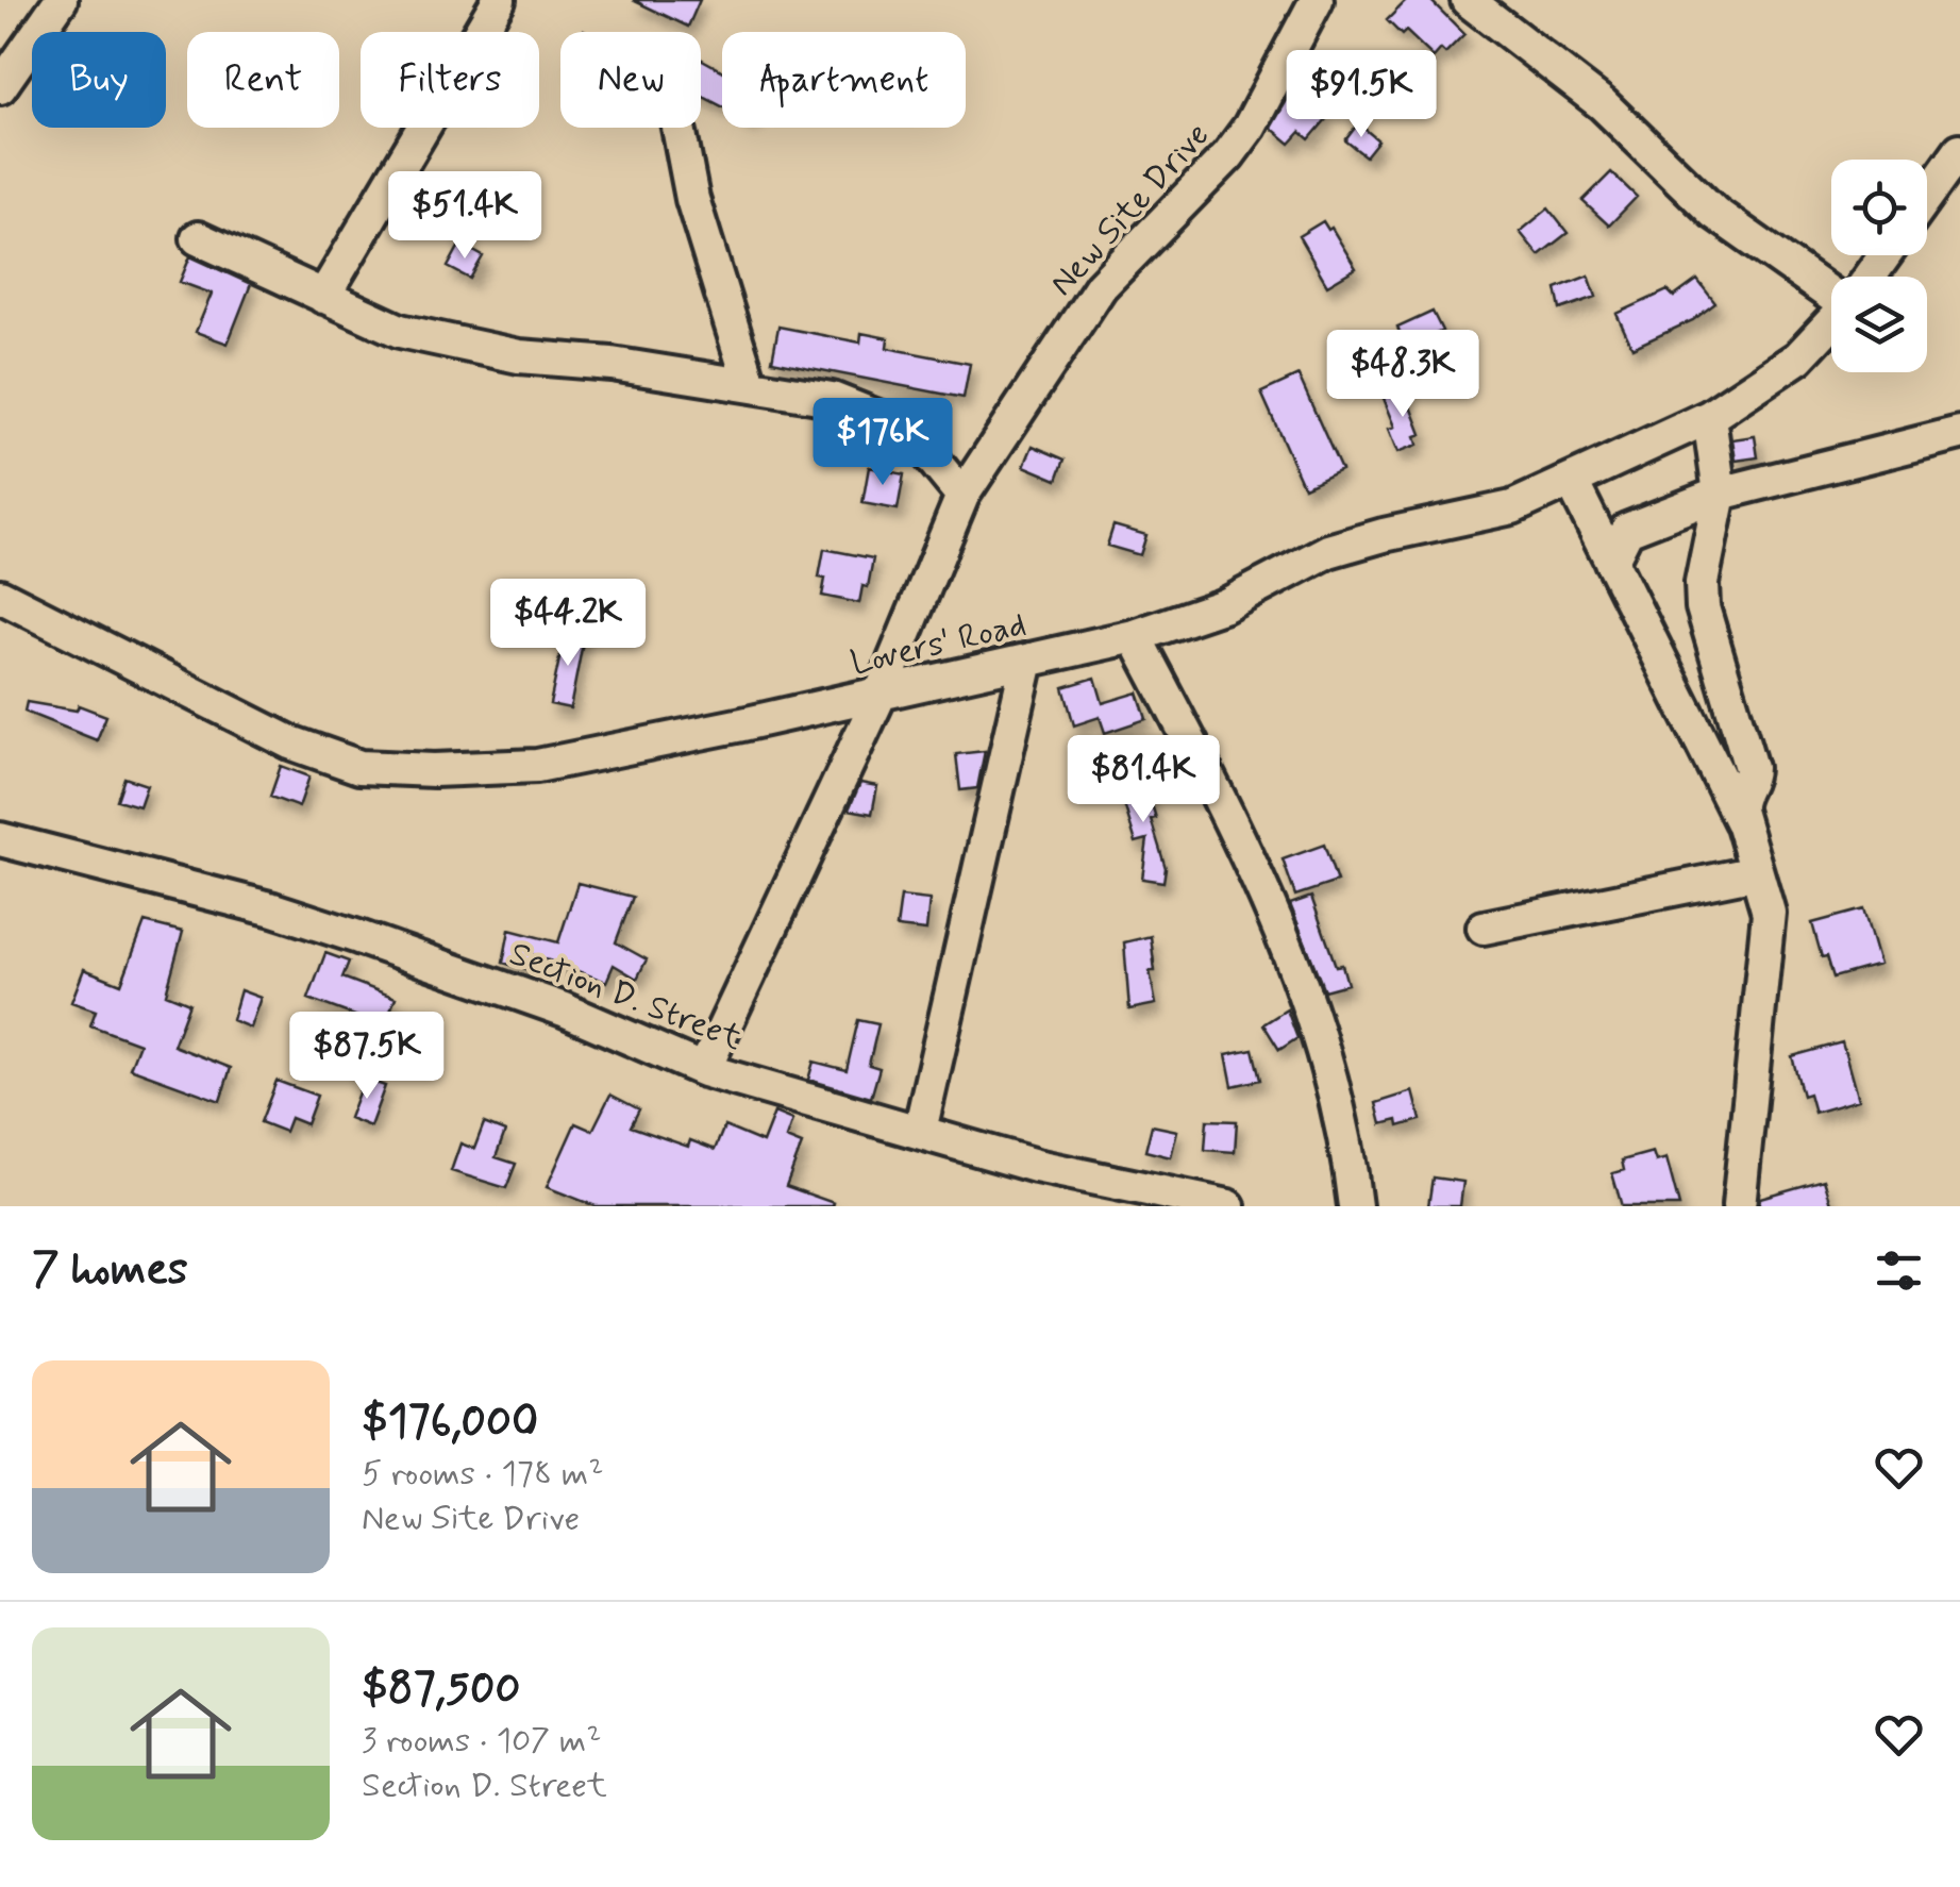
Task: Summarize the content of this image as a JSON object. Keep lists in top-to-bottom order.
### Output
{
  "streets": {
    "street": ["New Site Drive", "Lovers' Road", "Section D. Street"]
  },
  "crossings": [
    ["New Site Drive", "Lovers' Road"],
    ["New Site Drive", "Section D. Street"]
  ],
  "page": {
    "chip": [
      "Buy",
      "Rent",
      "Filters",
      "New",
      "Apartment"
    ],
    "price": [
      "$91.5K",
      "$51.4K",
      "$48.3K",
      "$176K",
      "$44.2K",
      "$81.4K",
      "$87.5K"
    ],
    "heading": "7 homes",
    "list": [
      {
        "name": "$176,000",
        "note": "5 rooms · 178 m² · New Site Drive"
      },
      {
        "name": "$87,500",
        "note": "3 rooms · 107 m² · Section D. Street"
      }
    ]
  }
}
